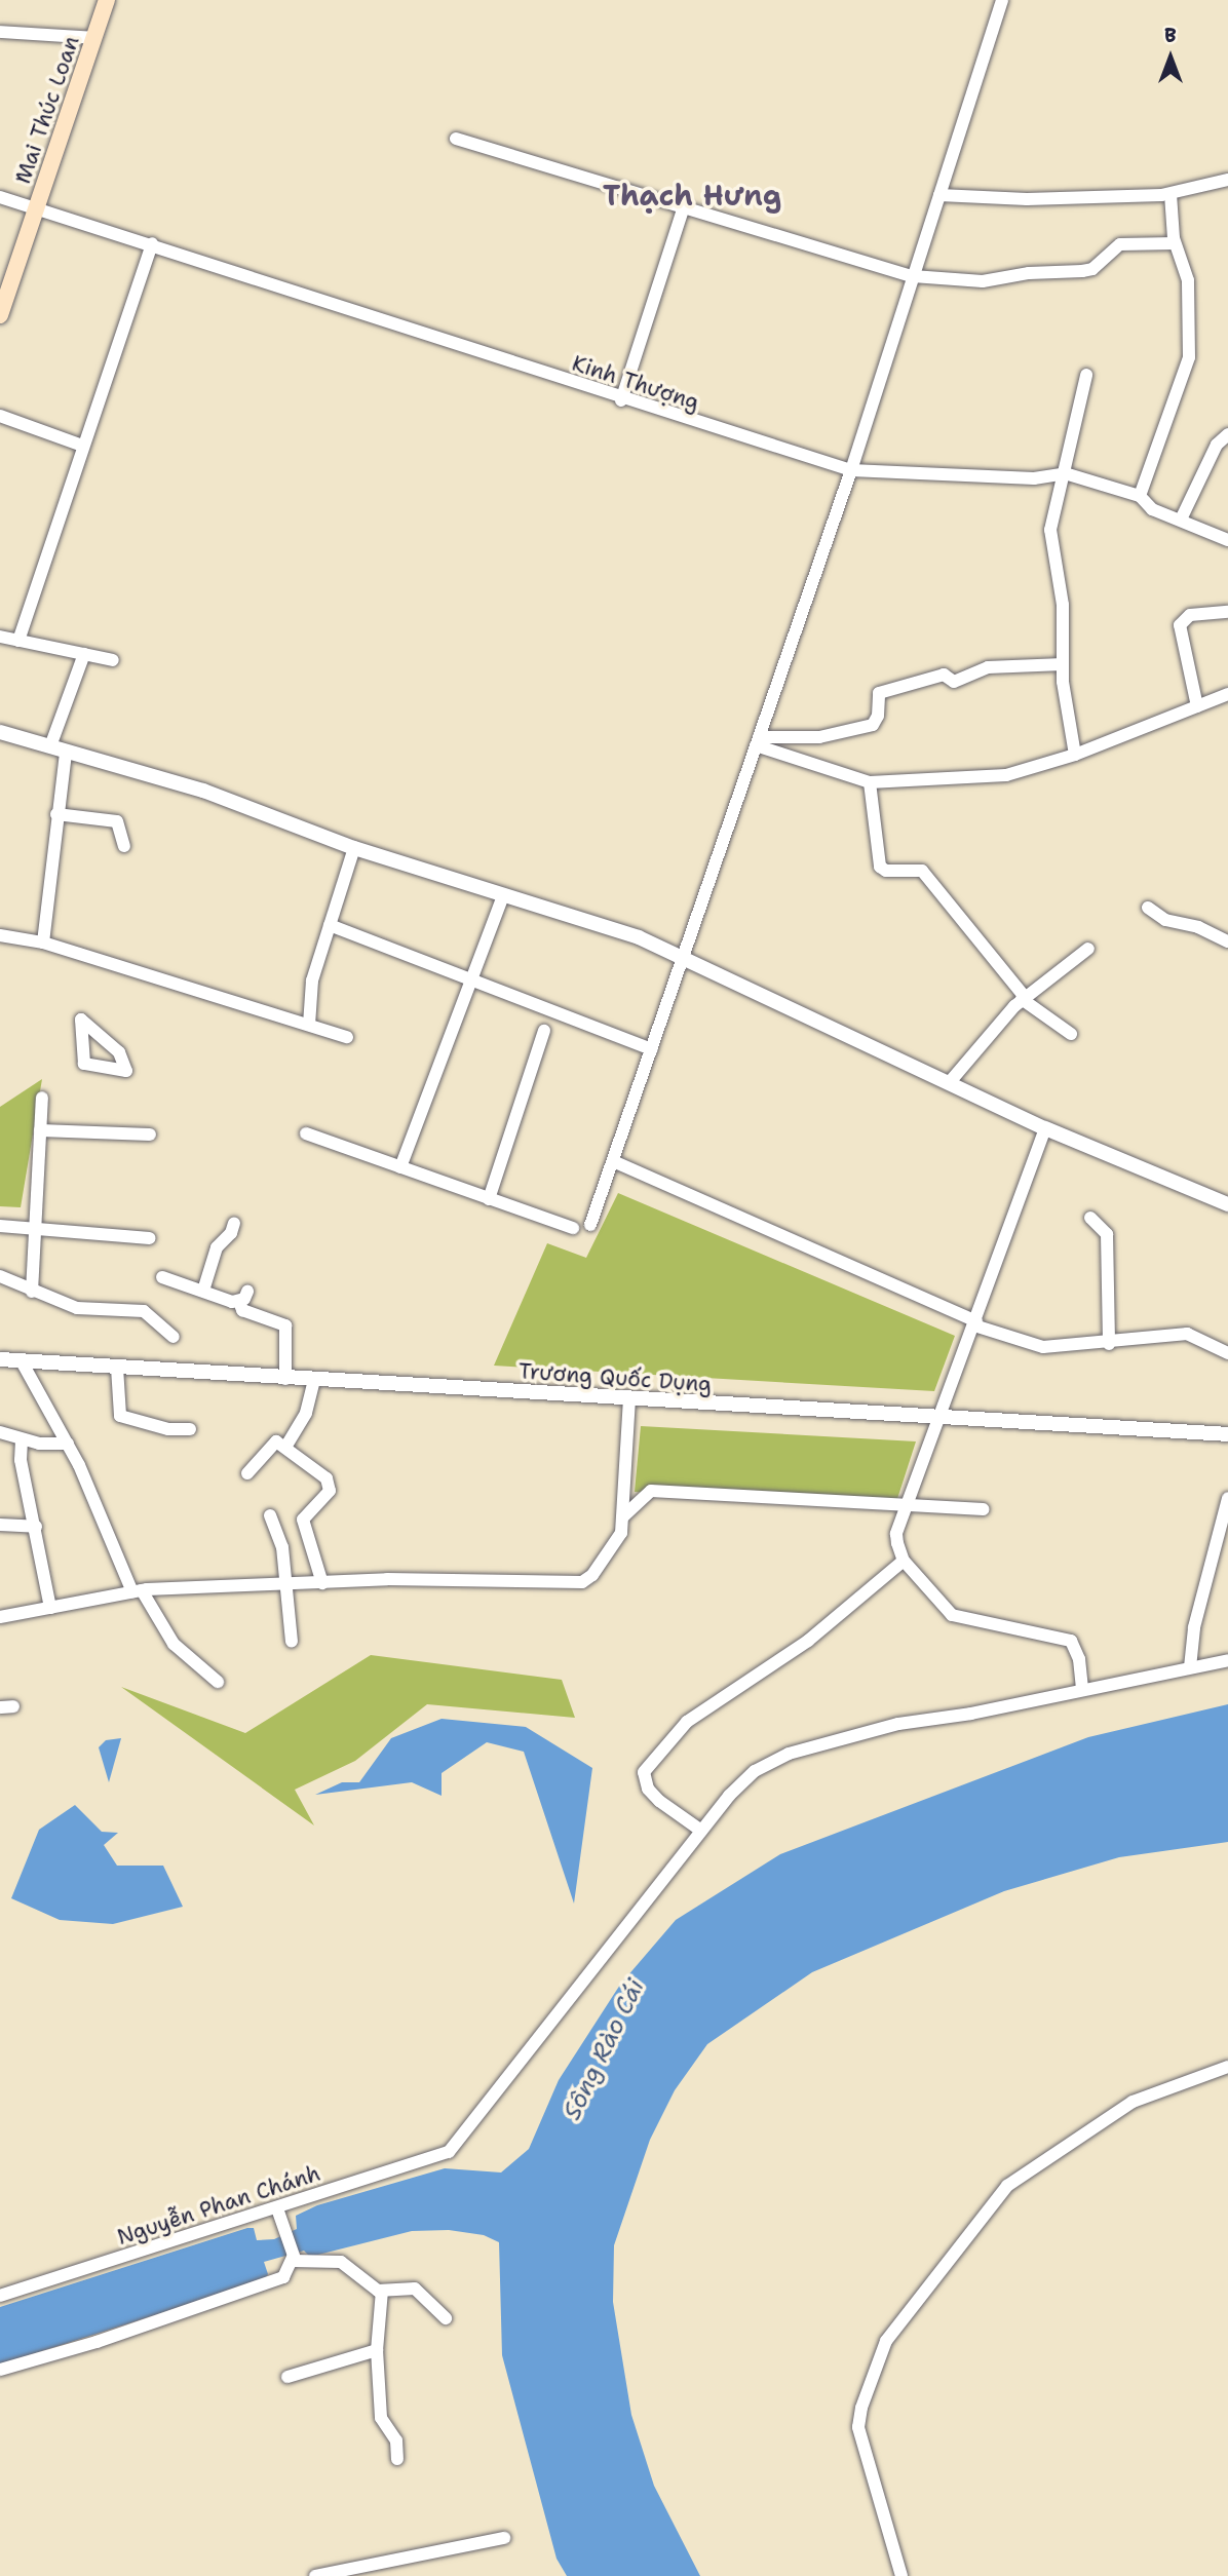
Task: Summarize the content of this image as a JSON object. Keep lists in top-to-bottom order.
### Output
{
  "streets": {
    "main road": ["Mai Thúc Loan"],
    "street": ["Kinh Thượng", "Trương Quốc Dụng", "Nguyễn Phan Chánh"]
  },
  "crossings": [
    ["Mai Thúc Loan", "Kinh Thượng"]
  ],
  "districts": ["Thạch Hưng"],
  "water": ["Sông Rào Cái"],
  "north": "top"
}
